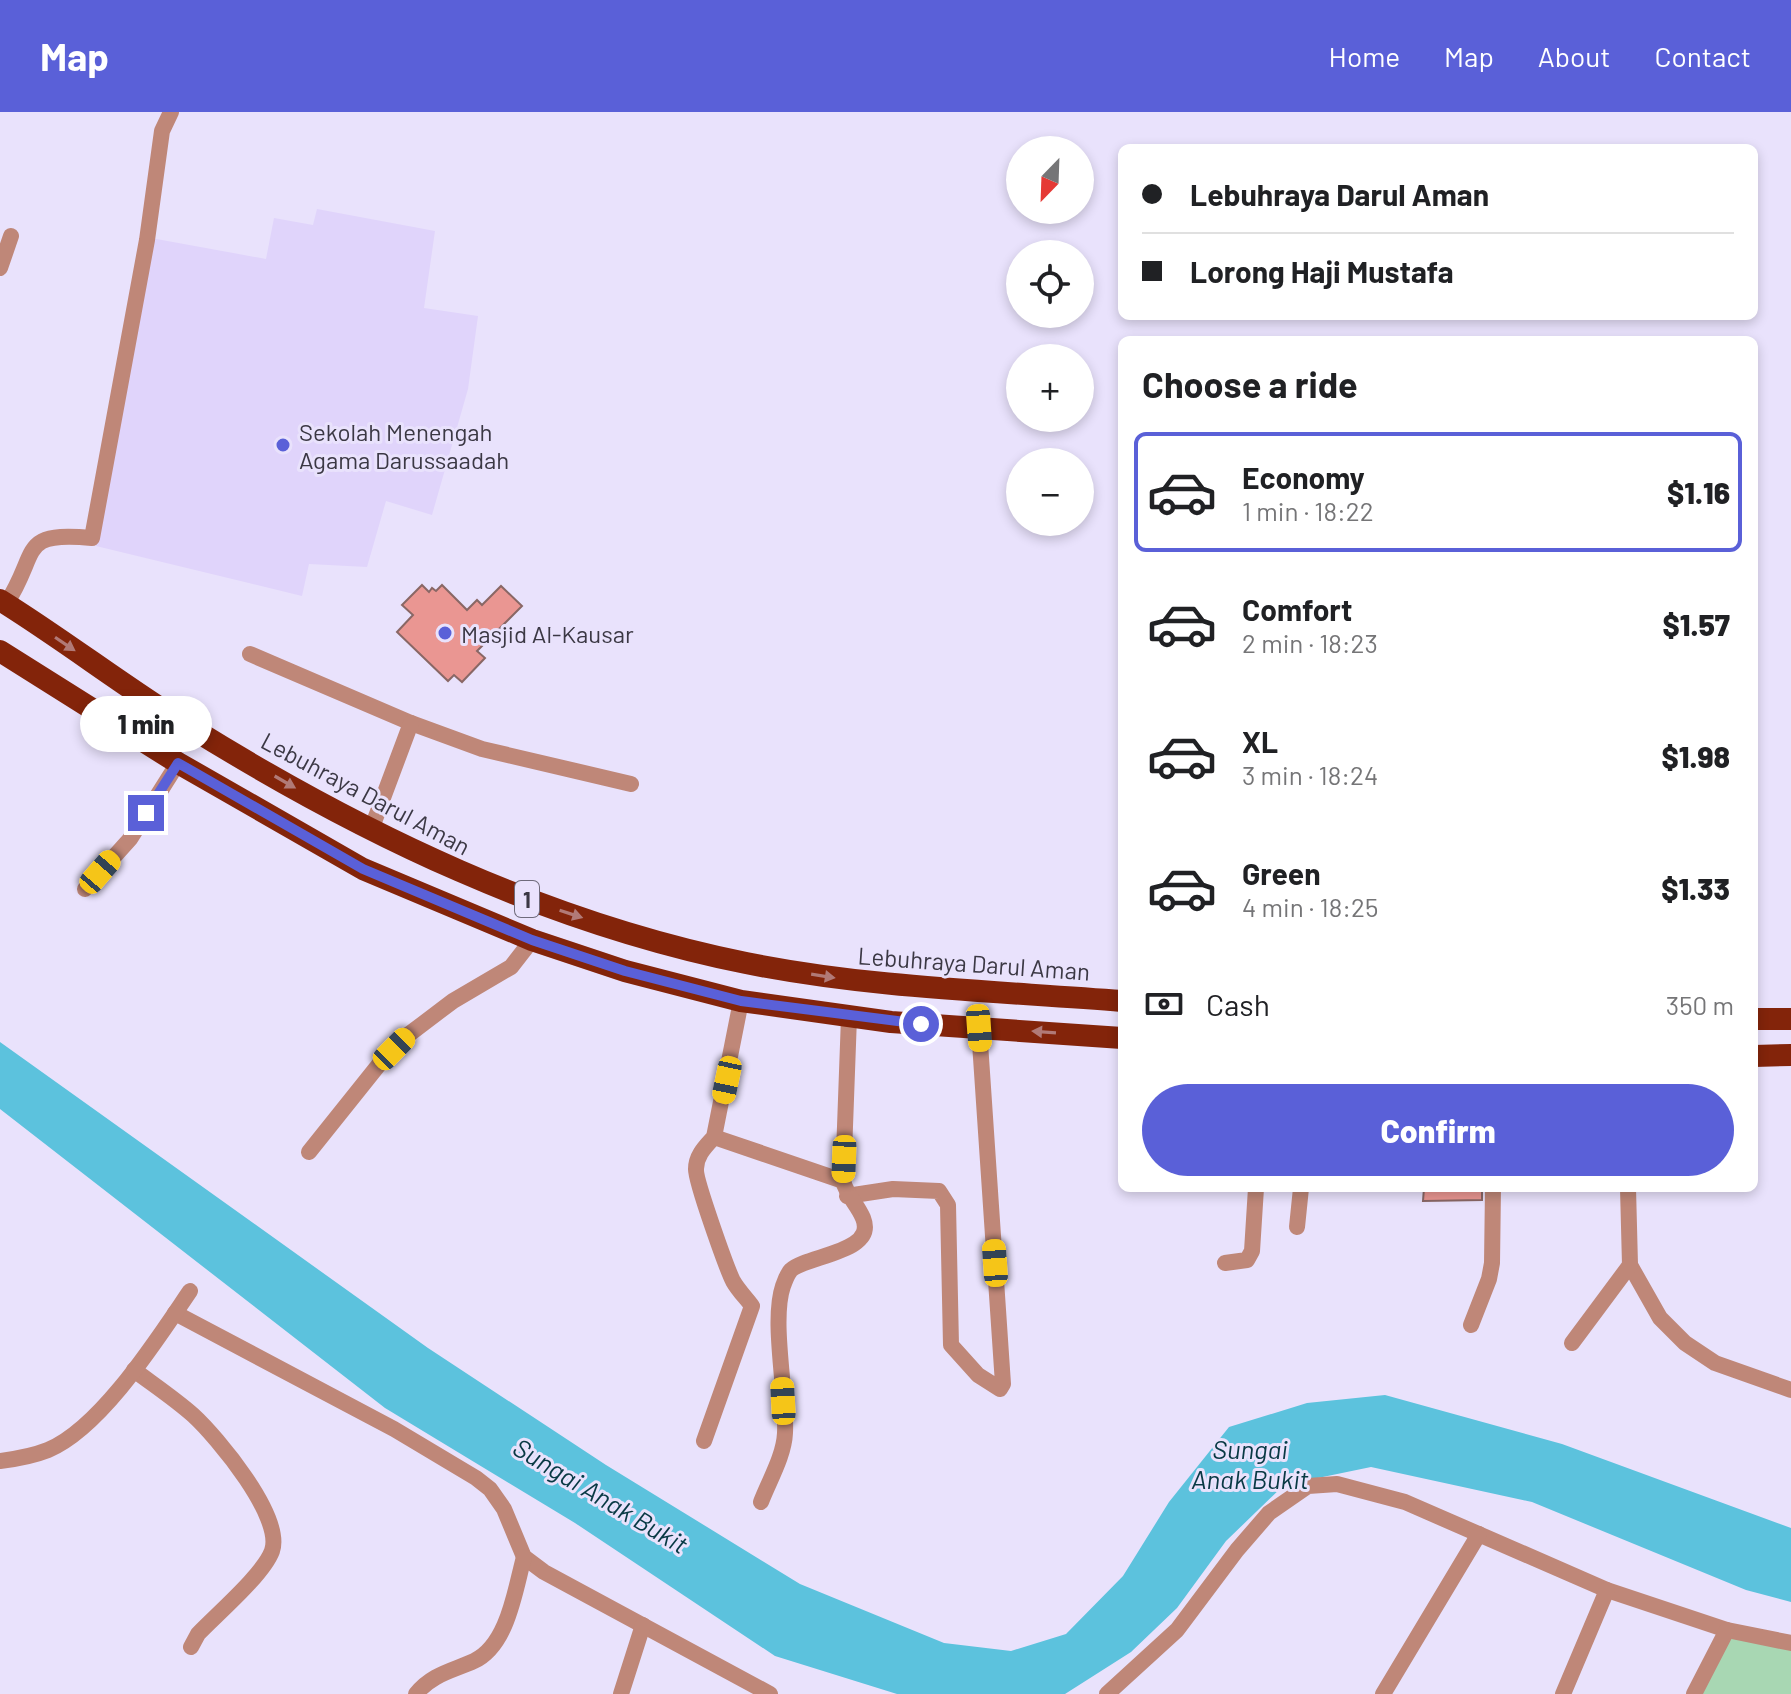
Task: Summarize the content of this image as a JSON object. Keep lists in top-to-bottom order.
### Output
{
  "streets": {
    "highway": ["Lebuhraya Darul Aman", "1"]
  },
  "water": ["Sungai Anak Bukit"],
  "places": ["Sekolah Menengah Agama Darussaadah", "Masjid Al-Kausar"],
  "north": "bottom left",
  "page": {
    "header": "Map",
    "nav": [
      "Home",
      "Map",
      "About",
      "Contact"
    ],
    "map_buttons": ["+", "−"],
    "banner": ["Lebuhraya Darul Aman", "Lorong Haji Mustafa"],
    "heading": "Choose a ride",
    "list": [
      {
        "name": "Economy",
        "note": "1 min · 18:22",
        "value": "$1.16"
      },
      {
        "name": "Comfort",
        "note": "2 min · 18:23",
        "value": "$1.57"
      },
      {
        "name": "XL",
        "note": "3 min · 18:24",
        "value": "$1.98"
      },
      {
        "name": "Green",
        "note": "4 min · 18:25",
        "value": "$1.33"
      }
    ],
    "bubble": "1 min",
    "pay": ["Cash", "350 m"],
    "buttons": "Confirm"
  }
}
